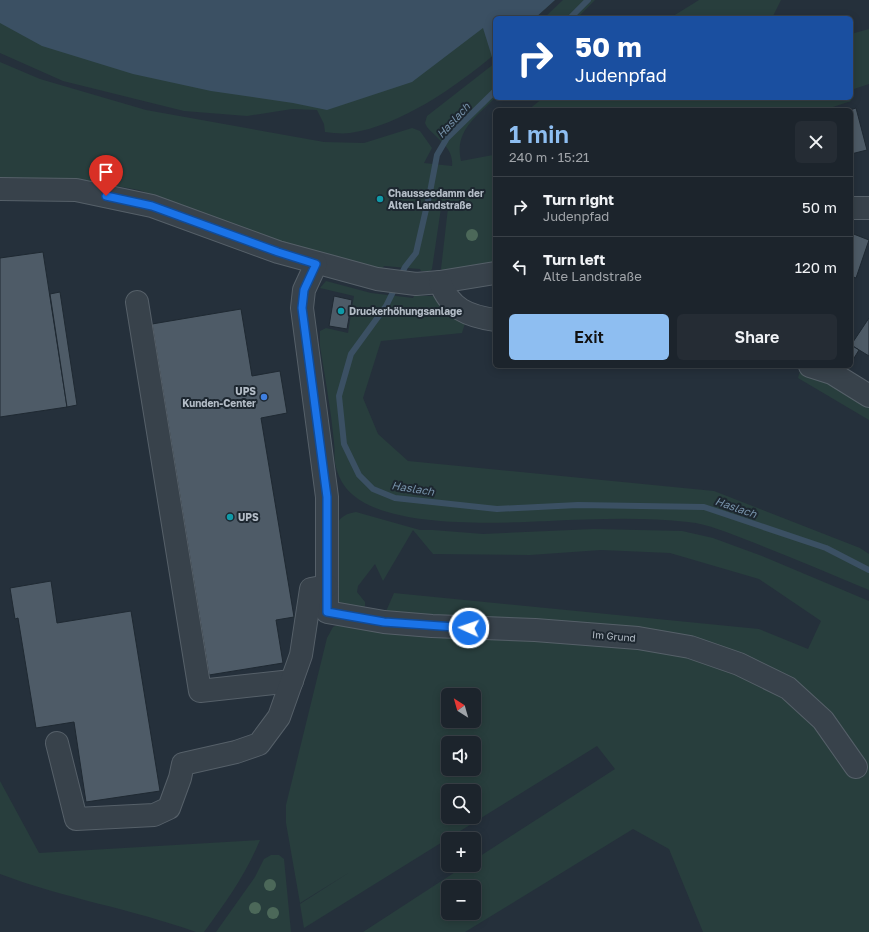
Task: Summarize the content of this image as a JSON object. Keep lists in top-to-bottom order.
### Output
{
  "streets": {
    "street": ["Im Grund"]
  },
  "water": ["Haslach"],
  "places": [
    "Chausseedamm der Alten Landstraße",
    "Druckerhöhungsanlage",
    "UPS Kunden-Center",
    "UPS"
  ],
  "north": "top left",
  "page": {
    "turn": ["50 m", "Judenpfad"],
    "heading": ["1 min", "240 m · 15:21"],
    "list": [
      {
        "name": "Turn right",
        "note": "Judenpfad",
        "value": "50 m"
      },
      {
        "name": "Turn left",
        "note": "Alte Landstraße",
        "value": "120 m"
      }
    ],
    "buttons": ["Exit", "Share"],
    "map_buttons": ["+", "−"]
  }
}
